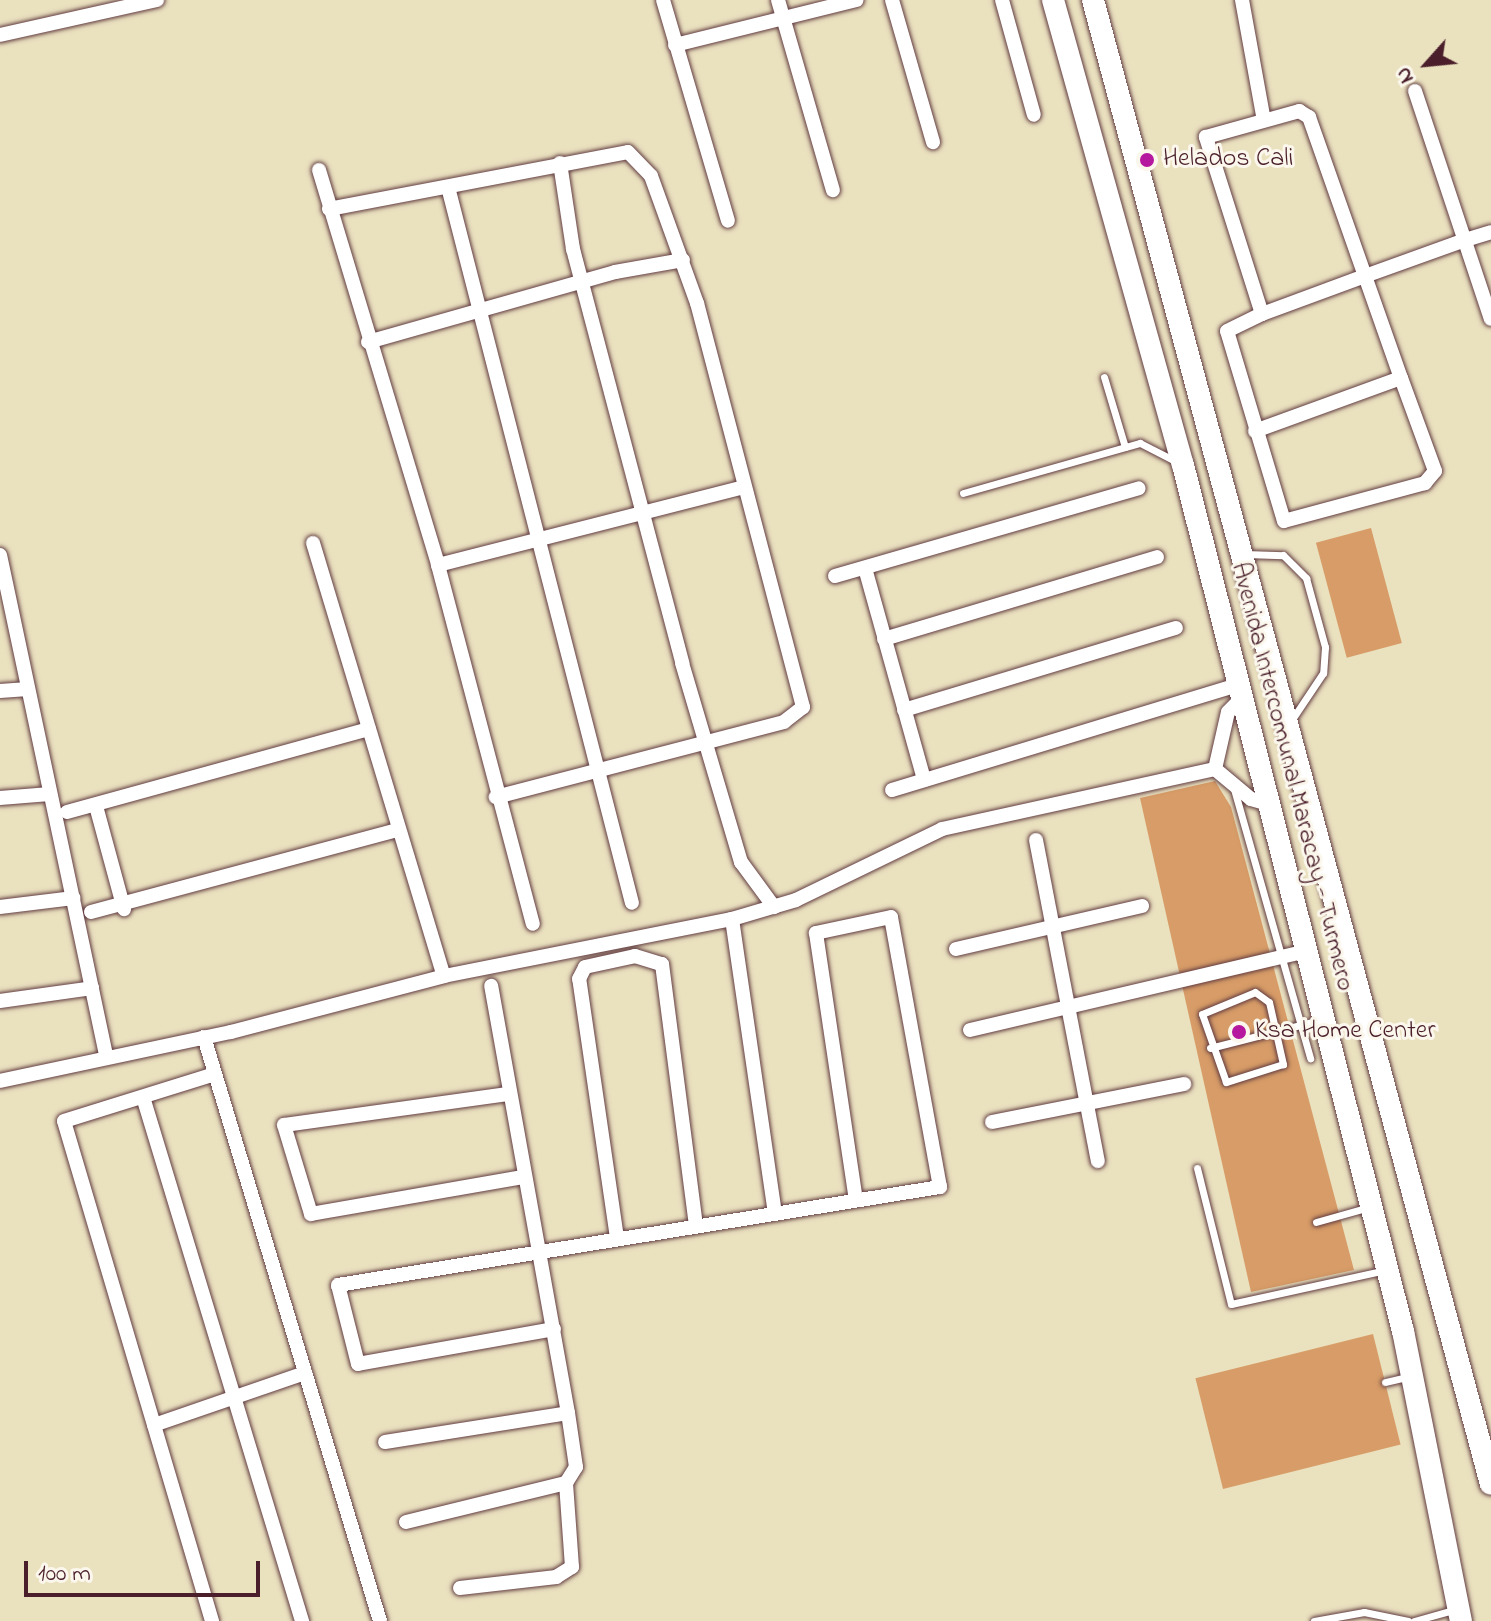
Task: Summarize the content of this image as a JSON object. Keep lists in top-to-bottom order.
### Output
{
  "streets": {
    "main road": ["Avenida Intercomunal Maracay - Turmero"]
  },
  "places": ["Helados Cali", "Ksa Home Center"],
  "scale_bar": "100 m",
  "north": "bottom left"
}
